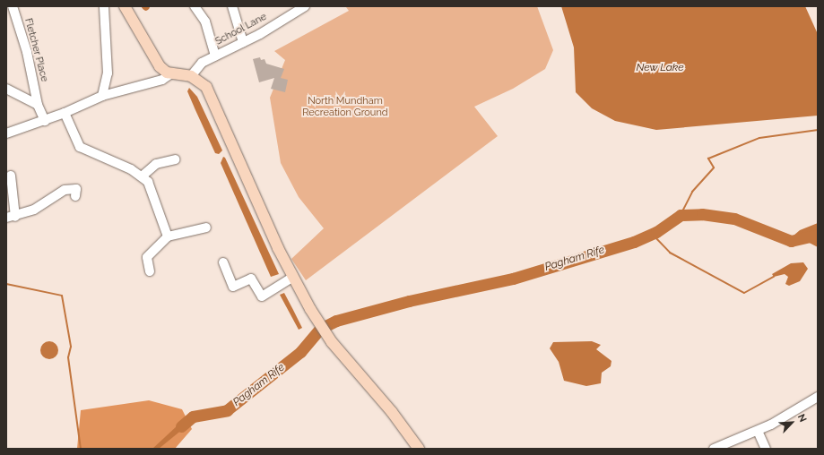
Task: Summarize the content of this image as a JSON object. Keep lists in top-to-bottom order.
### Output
{
  "streets": {
    "street": ["School Lane", "Fletcher Place"]
  },
  "water": ["New Lake", "Pagham Rife"],
  "parks": ["North Mundham Recreation Ground"],
  "north": "top right"
}
